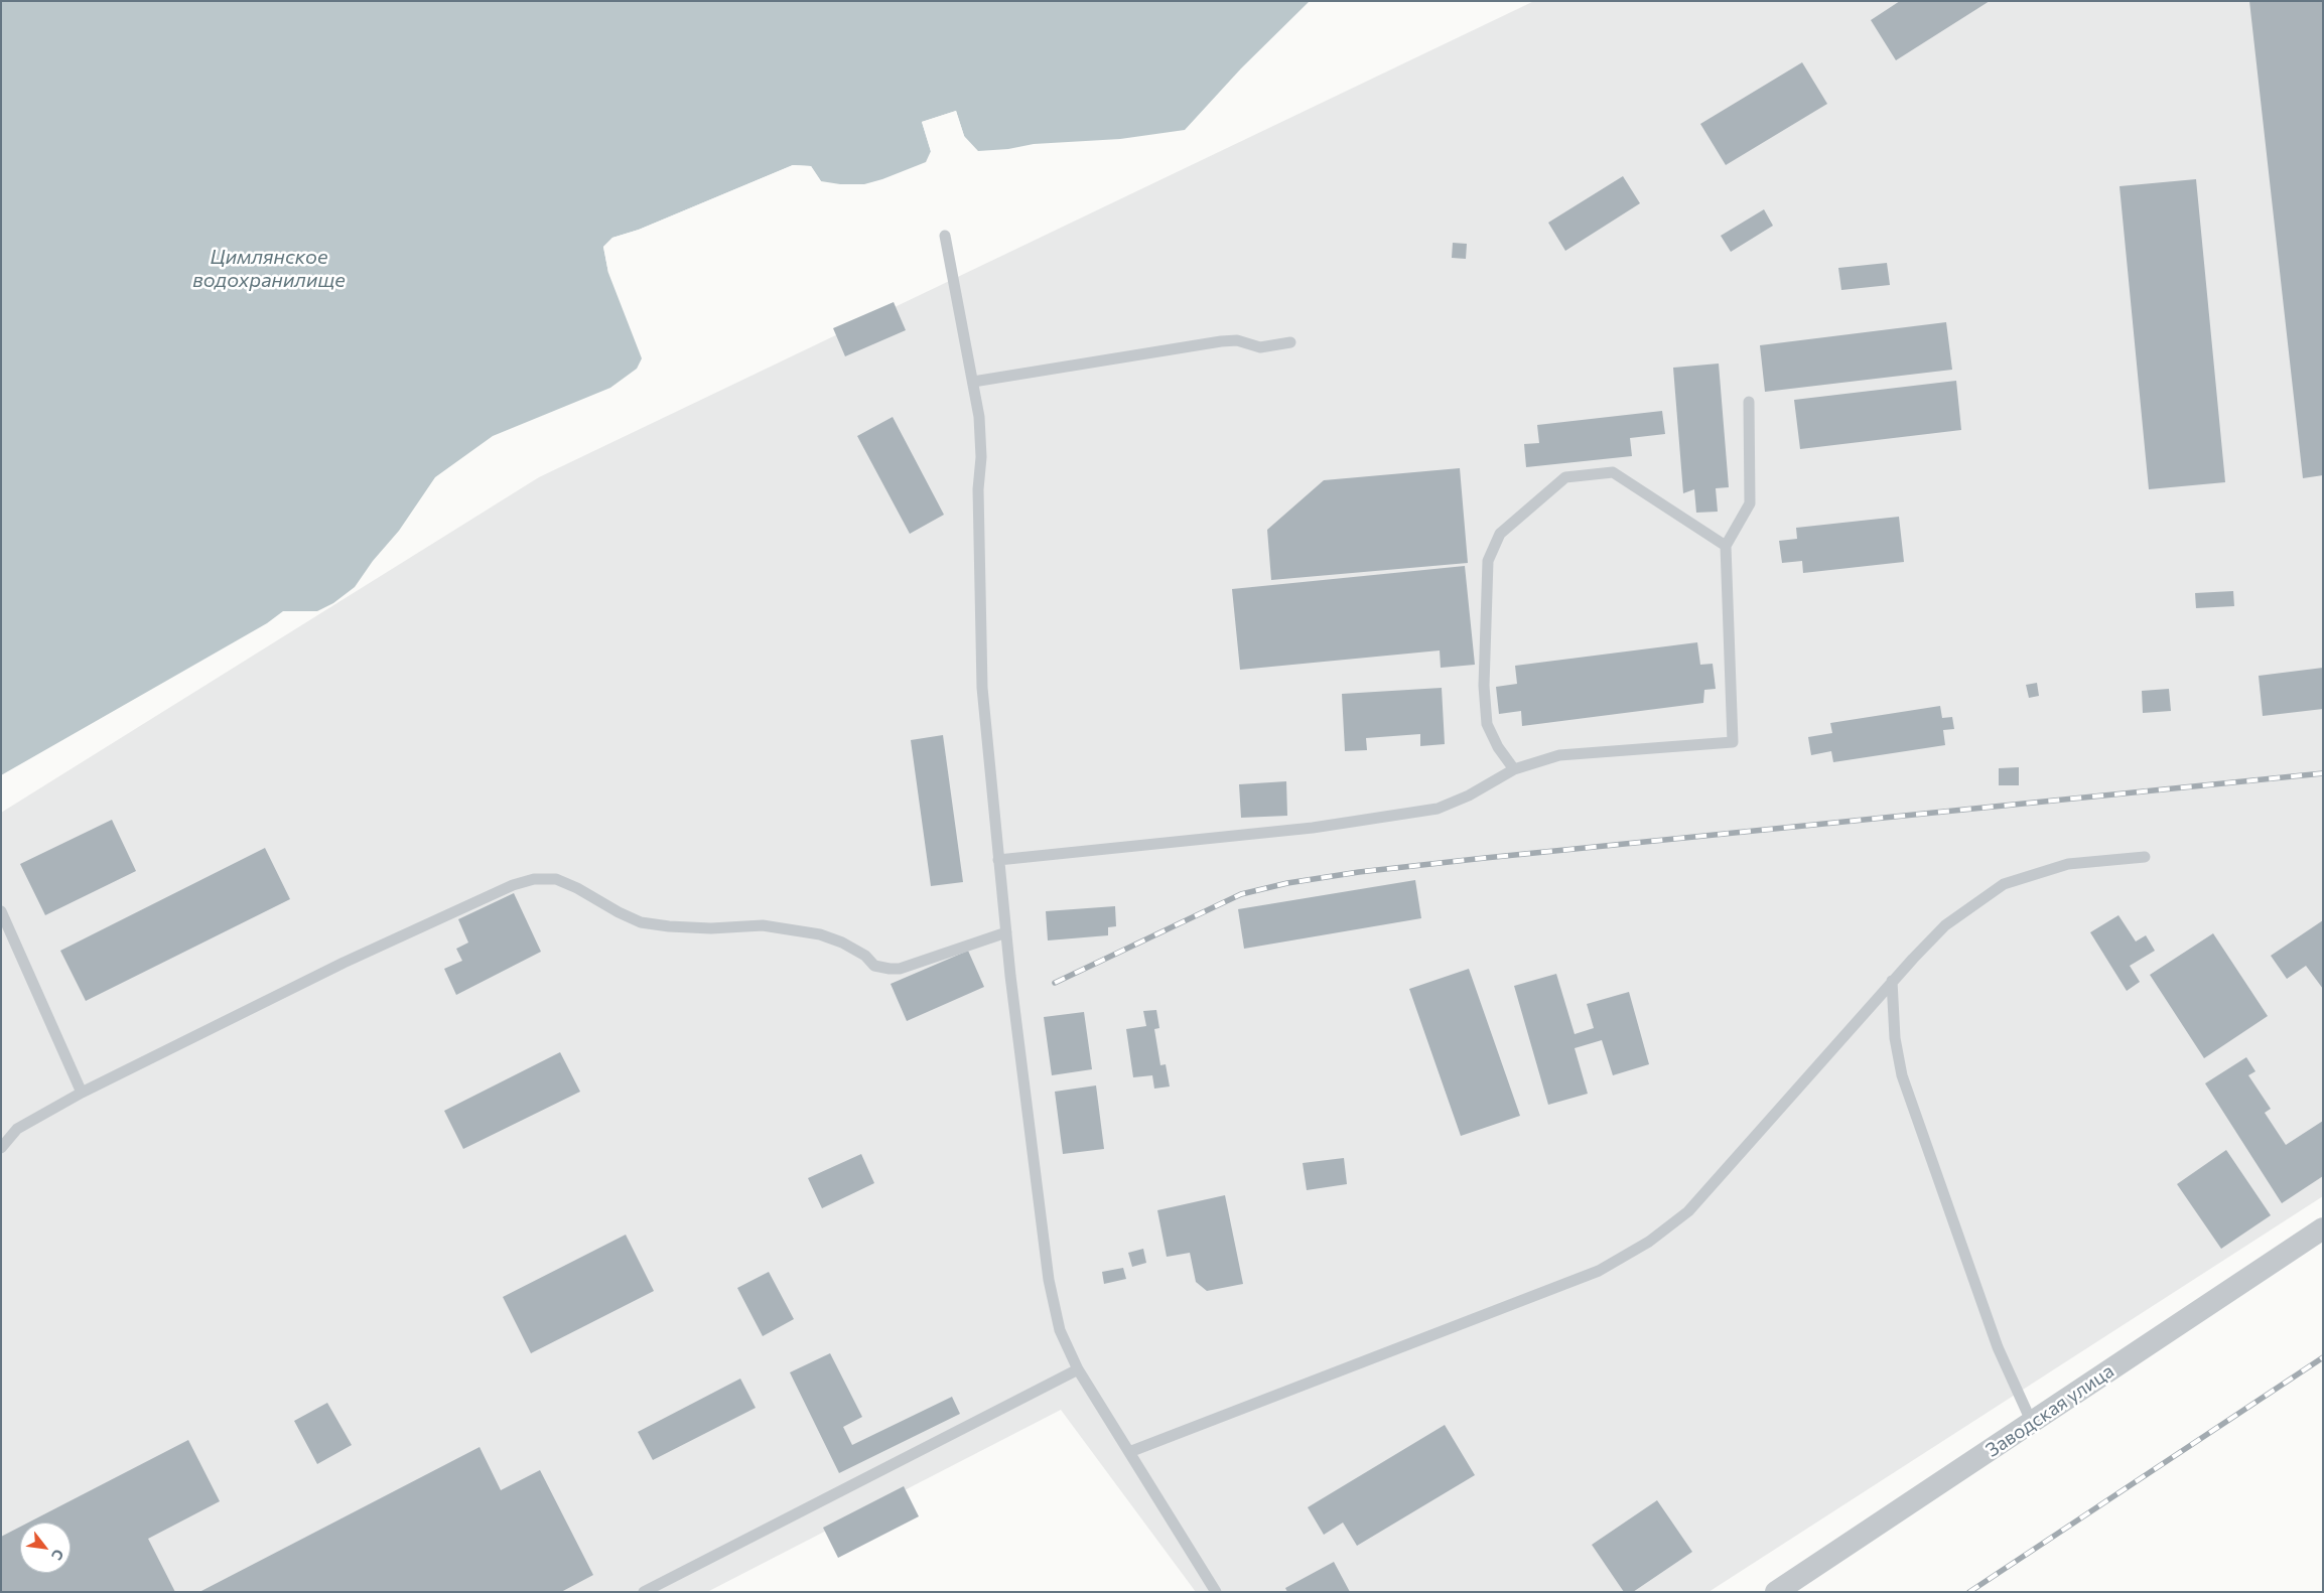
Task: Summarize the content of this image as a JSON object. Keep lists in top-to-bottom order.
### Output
{
  "streets": {
    "street": ["Заводская улица"]
  },
  "water": ["Цимлянское водохранилище"],
  "north": "bottom right"
}
